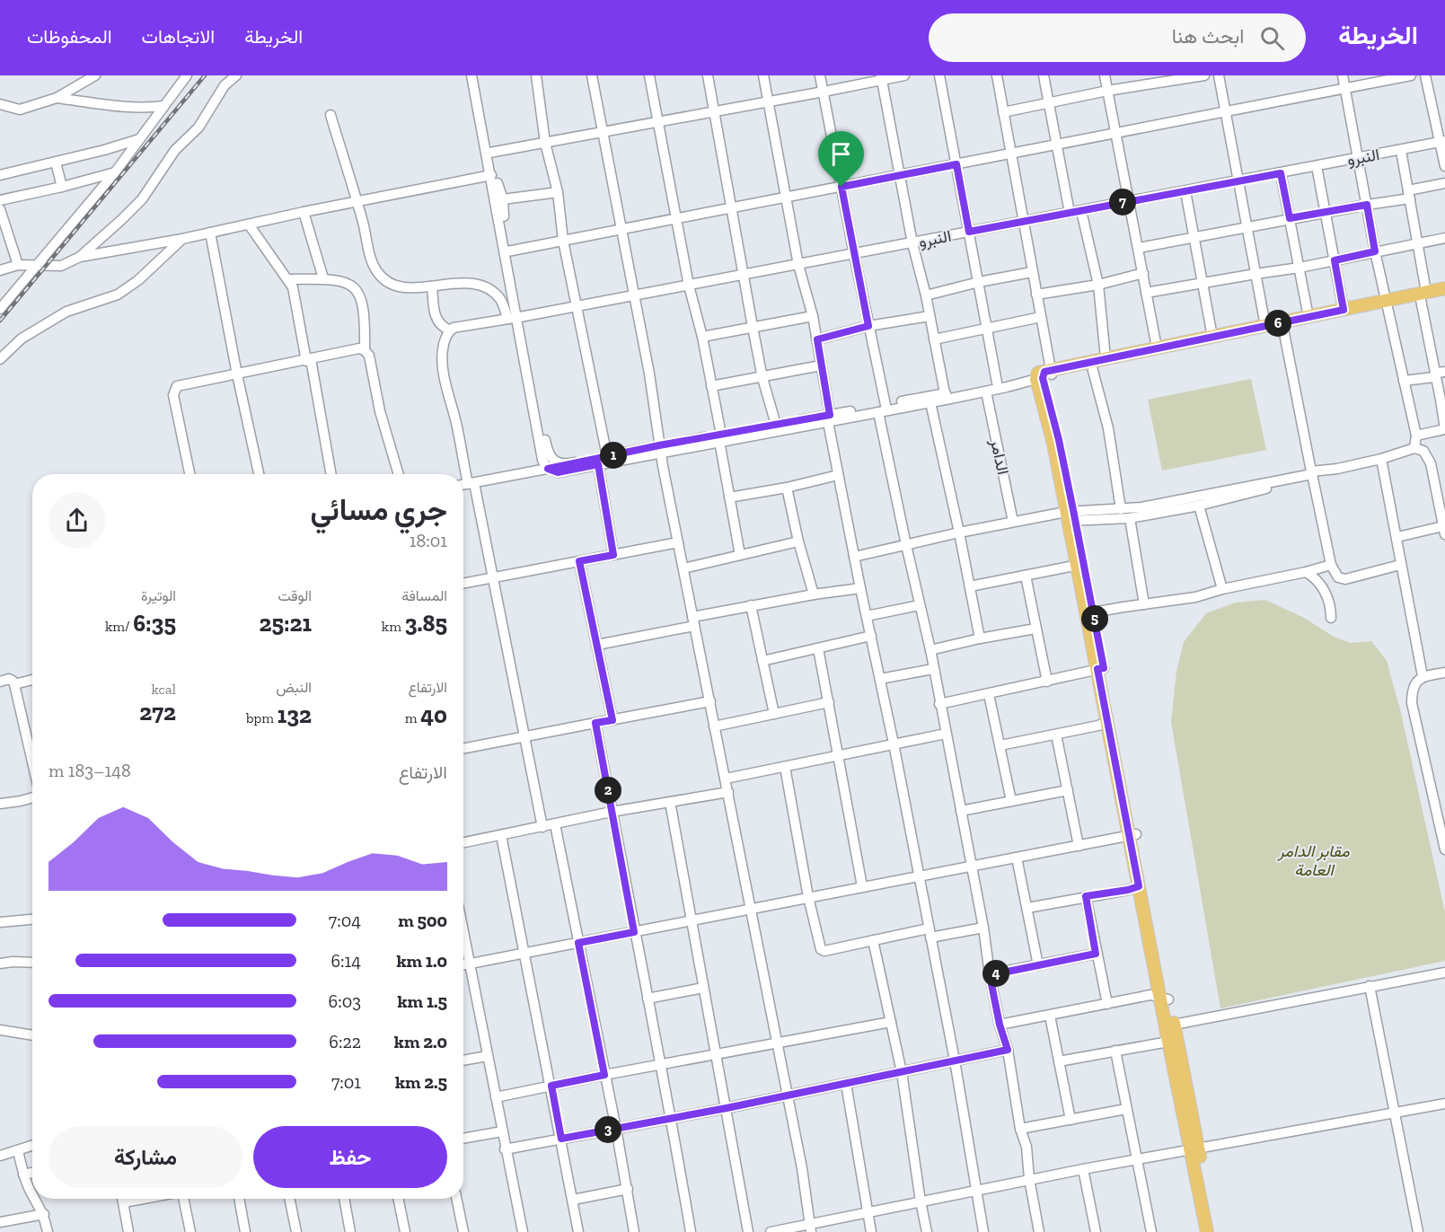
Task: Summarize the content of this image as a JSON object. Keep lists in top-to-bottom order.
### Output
{
  "streets": {
    "street": ["النبرو", "الدامر"]
  },
  "parks": ["مقابر الدامر العامة"],
  "page": {
    "header": "الخريطة",
    "search": "ابحث هنا",
    "nav": ["الخريطة", "الاتجاهات", "المحفوظات"],
    "pins": [
      "7",
      "6",
      "1",
      "5",
      "2",
      "4",
      "3"
    ],
    "heading": ["جري مسائي", "18:01"],
    "stats": [
      ["المسافة", "3.85 km"],
      ["الوقت", "25:21"],
      ["الوتيرة", "6:35 /km"],
      ["الارتفاع", "40 m"],
      ["النبض", "132 bpm"],
      ["kcal", "272"]
    ],
    "chart": ["الارتفاع", "148–183 m"],
    "list": [
      {
        "name": "500 m",
        "note": "7:04"
      },
      {
        "name": "1.0 km",
        "note": "6:14"
      },
      {
        "name": "1.5 km",
        "note": "6:03"
      },
      {
        "name": "2.0 km",
        "note": "6:22"
      },
      {
        "name": "2.5 km",
        "note": "7:01"
      }
    ],
    "buttons": ["حفظ", "مشاركة"]
  }
}
